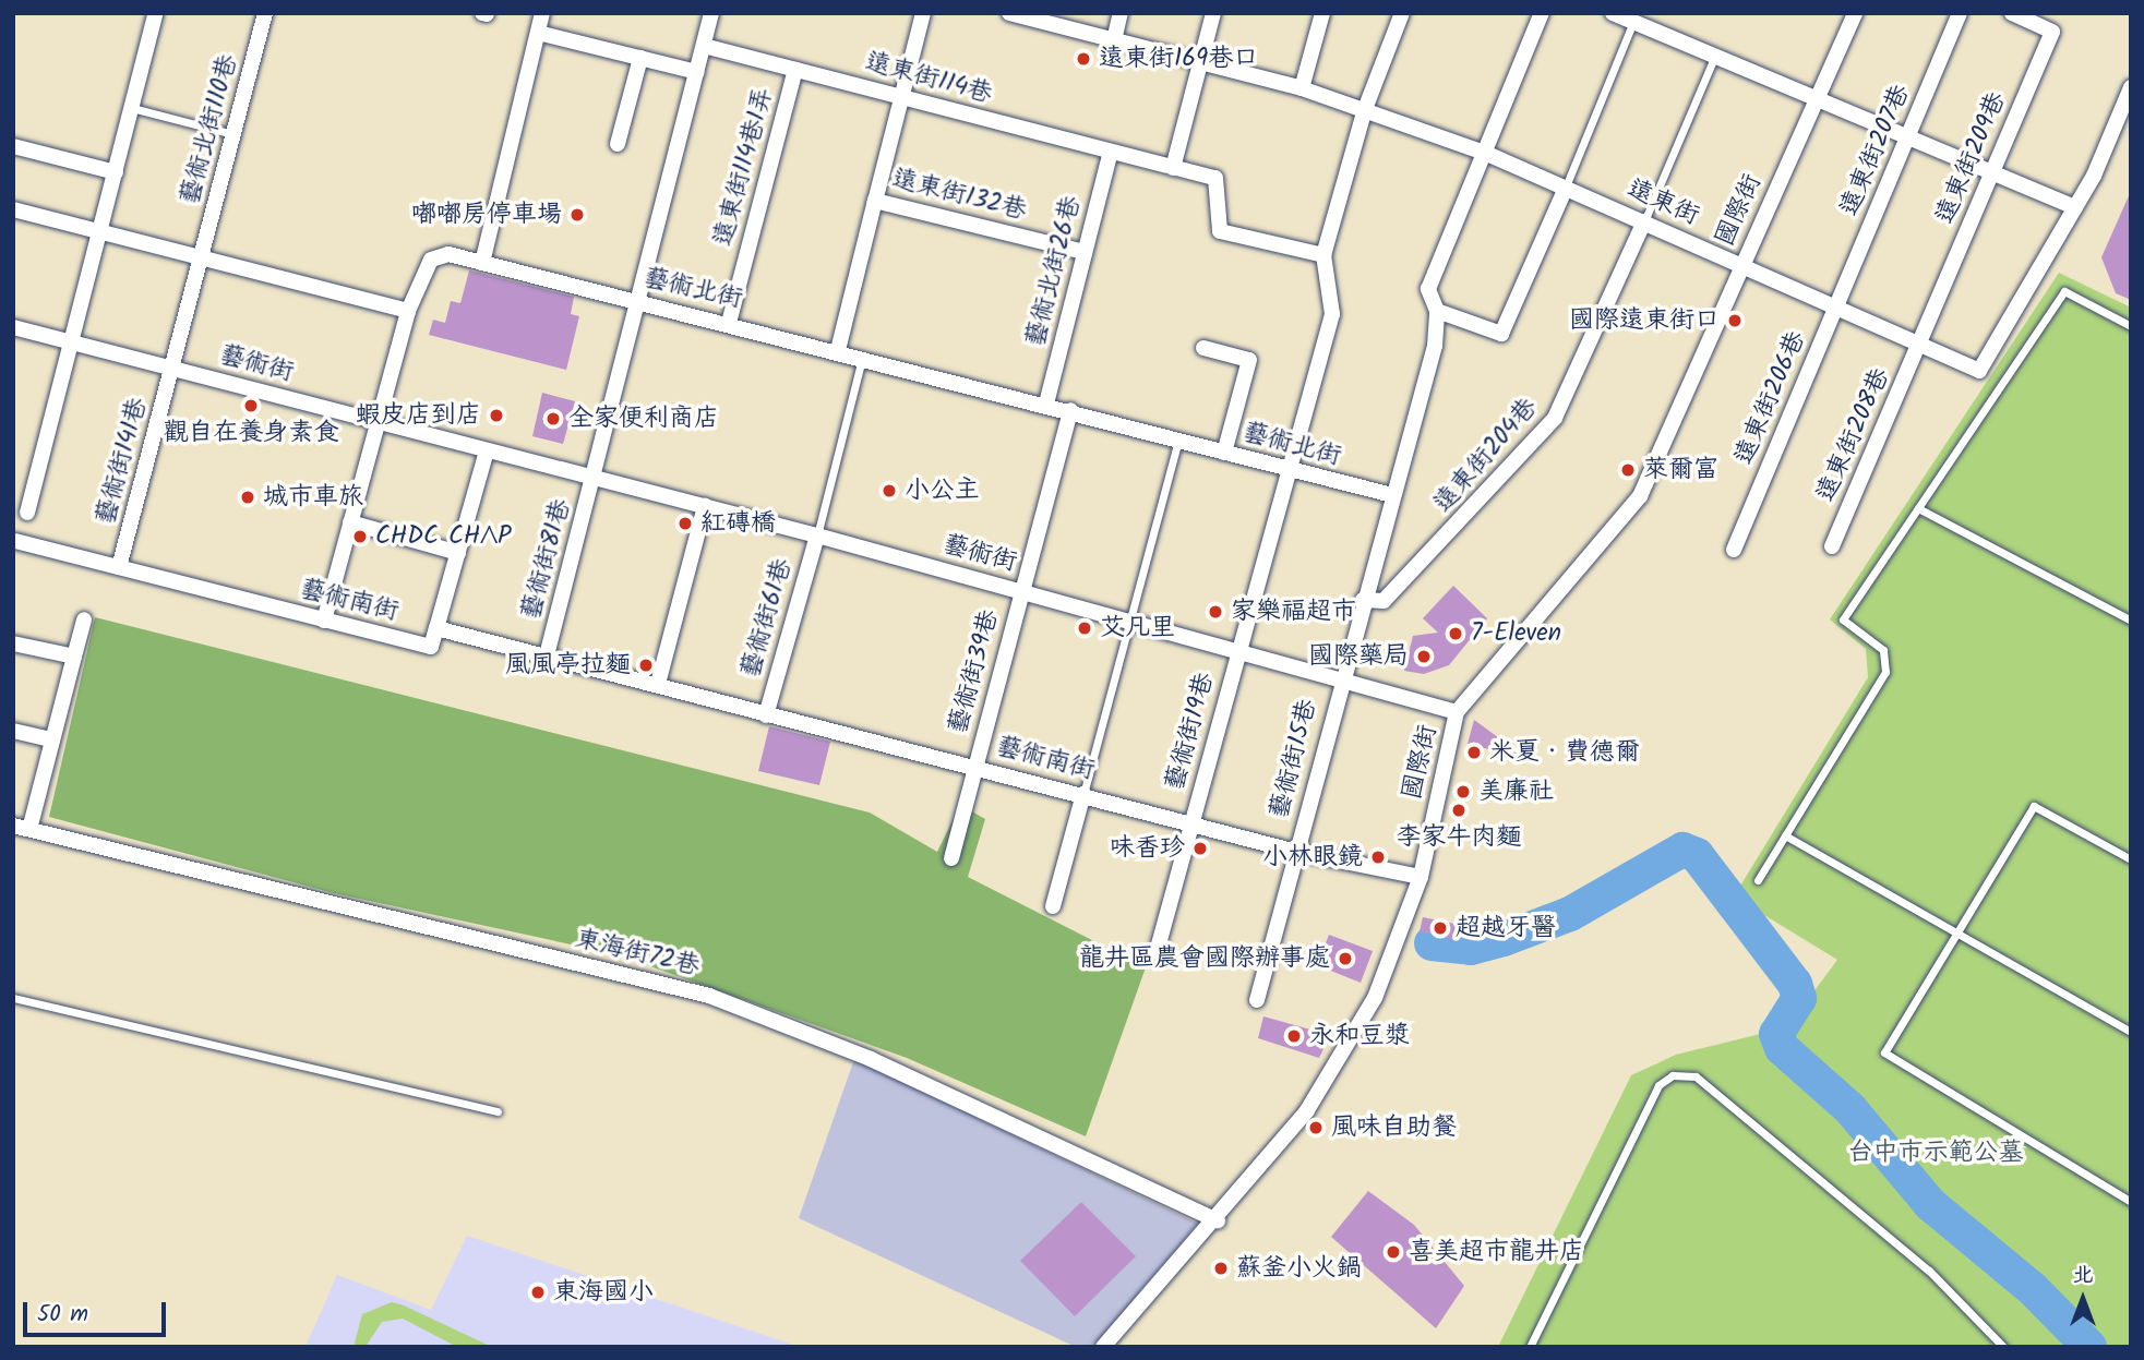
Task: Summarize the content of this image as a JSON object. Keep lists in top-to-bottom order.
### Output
{
  "streets": {
    "street": [
      "遠東街114巷",
      "藝術北街110巷",
      "遠東街207巷",
      "遠東街209巷",
      "遠東街114巷1弄",
      "遠東街132巷",
      "遠東街",
      "國際街",
      "藝術北街26巷",
      "藝術北街",
      "藝術街",
      "遠東街206巷",
      "遠東街208巷",
      "遠東街204巷",
      "藝術街141巷",
      "藝術街81巷",
      "藝術南街",
      "藝術街61巷",
      "藝術街39巷",
      "藝術街19巷",
      "藝術街15巷",
      "東海街72巷"
    ]
  },
  "crossings": [
    ["遠東街114巷", "遠東街114巷1弄"],
    ["遠東街114巷", "遠東街132巷"],
    ["遠東街114巷", "藝術北街26巷"],
    ["遠東街114巷", "藝術街81巷"],
    ["遠東街114巷", "藝術街19巷"],
    ["藝術北街110巷", "藝術街"],
    ["藝術北街110巷", "藝術街141巷"],
    ["遠東街207巷", "遠東街"],
    ["遠東街207巷", "遠東街206巷"],
    ["遠東街209巷", "遠東街"],
    ["遠東街209巷", "遠東街208巷"],
    ["遠東街114巷1弄", "藝術北街"],
    ["遠東街132巷", "藝術北街26巷"],
    ["遠東街", "國際街"],
    ["遠東街", "遠東街206巷"],
    ["遠東街", "遠東街208巷"],
    ["遠東街", "遠東街204巷"],
    ["國際街", "藝術街"],
    ["國際街", "藝術南街"],
    ["國際街", "東海街72巷"],
    ["藝術北街26巷", "藝術北街"],
    ["藝術北街", "藝術街"],
    ["藝術北街", "藝術街81巷"],
    ["藝術北街", "藝術南街"],
    ["藝術北街", "藝術街39巷"],
    ["藝術北街", "藝術街19巷"],
    ["藝術北街", "藝術街15巷"],
    ["藝術街", "藝術街141巷"],
    ["藝術街", "藝術街81巷"],
    ["藝術街", "藝術街61巷"],
    ["藝術街", "藝術街39巷"],
    ["藝術街", "藝術街19巷"],
    ["藝術街", "藝術街15巷"],
    ["遠東街204巷", "藝術街15巷"],
    ["藝術街141巷", "藝術南街"],
    ["藝術街81巷", "藝術南街"],
    ["藝術南街", "藝術街61巷"],
    ["藝術南街", "藝術街39巷"],
    ["藝術南街", "藝術街19巷"],
    ["藝術南街", "藝術街15巷"]
  ],
  "parks": ["台中市示範公墓"],
  "places": [
    "遠東街169巷口",
    "嘟嘟房停車場",
    "國際遠東街口",
    "觀自在養身素食",
    "蝦皮店到店",
    "全家便利商店",
    "萊爾富",
    "小公主",
    "城市車旅",
    "紅磚橋",
    "CHDC CHΛP",
    "家樂福超市",
    "艾凡里",
    "7-Eleven",
    "國際藥局",
    "風風亭拉麵",
    "米夏．費德爾",
    "美廉社",
    "李家牛肉麵",
    "味香珍",
    "小林眼鏡",
    "超越牙醫",
    "龍井區農會國際辦事處",
    "永和豆漿",
    "風味自助餐",
    "喜美超市龍井店",
    "蘇釜小火鍋",
    "東海國小"
  ],
  "scale_bar": "50 m",
  "north": "top"
}
